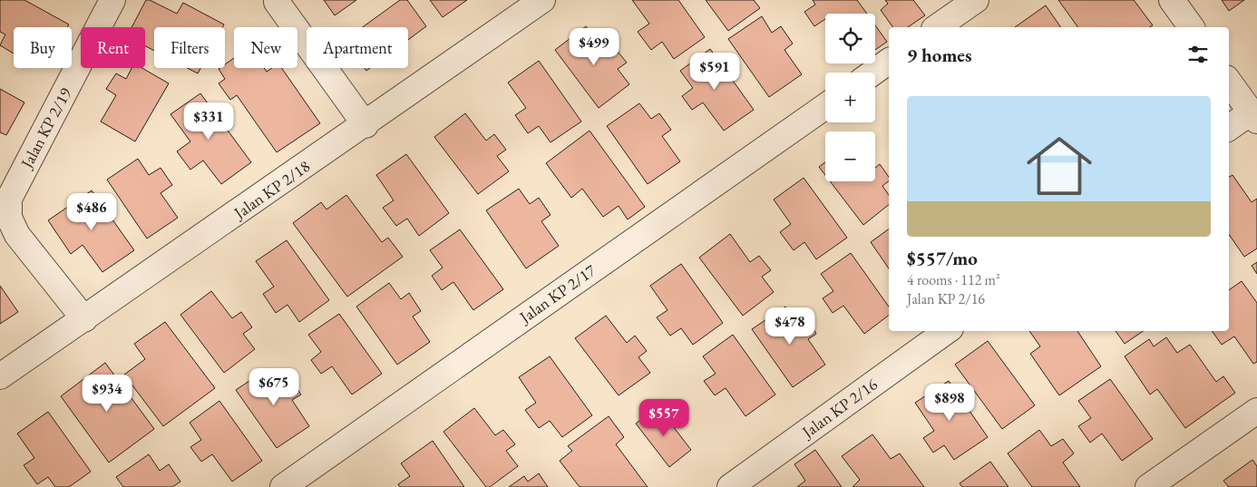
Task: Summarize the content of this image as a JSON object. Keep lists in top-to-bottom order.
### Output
{
  "streets": {
    "street": [
      "Jalan KP 2/19",
      "Jalan KP 2/18",
      "Jalan KP 2/17",
      "Jalan KP 2/16"
    ]
  },
  "crossings": [
    ["Jalan KP 2/19", "Jalan KP 2/18"]
  ],
  "page": {
    "map_buttons": ["+", "−"],
    "chip": [
      "Buy",
      "Rent",
      "Filters",
      "New",
      "Apartment"
    ],
    "heading": "9 homes",
    "price": [
      "$499",
      "$591",
      "$331",
      "$486",
      "$478",
      "$675",
      "$934",
      "$898",
      "$557"
    ],
    "list": [
      {
        "name": "$557/mo",
        "note": "4 rooms · 112 m² · Jalan KP 2/16"
      }
    ]
  }
}
